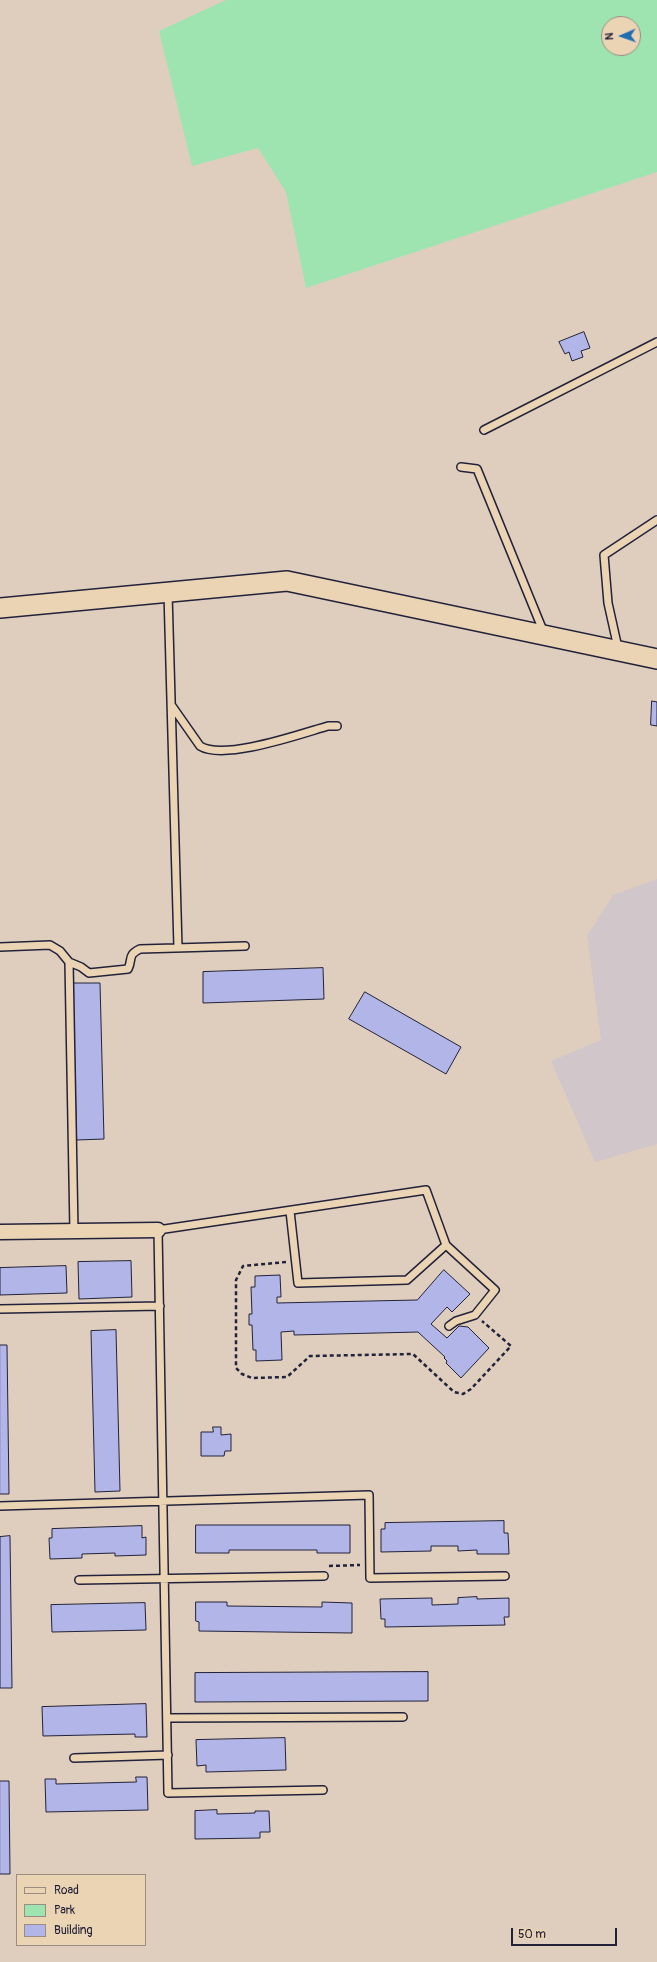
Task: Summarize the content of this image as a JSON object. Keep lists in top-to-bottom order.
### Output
{
  "legend": ["Road", "Park", "Building"],
  "scale_bar": "50 m",
  "north": "left"
}
